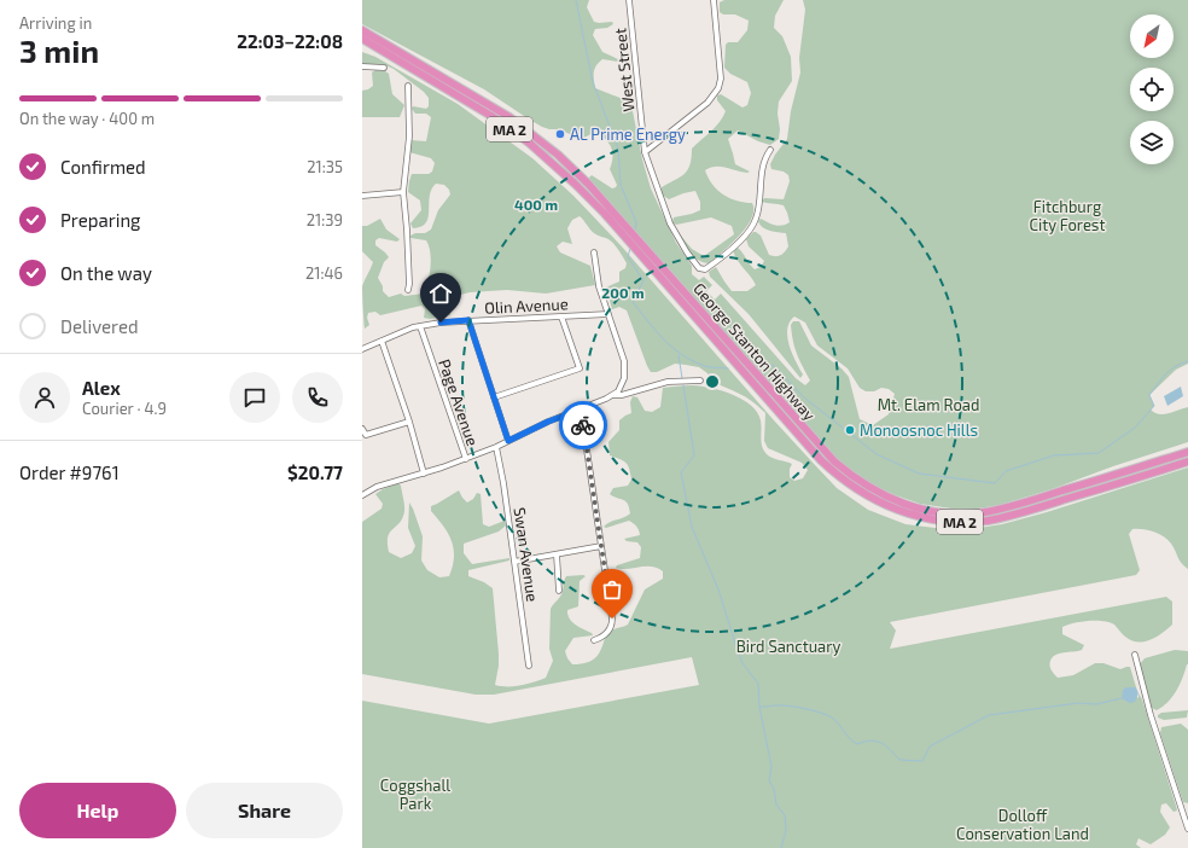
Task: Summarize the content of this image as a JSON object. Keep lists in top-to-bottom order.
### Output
{
  "streets": {
    "highway": ["MA 2", "George Stanton Highway"],
    "street": [
      "West Street",
      "Olin Avenue",
      "Page Avenue",
      "Swan Avenue"
    ]
  },
  "crossings": [
    ["Olin Avenue", "Page Avenue"]
  ],
  "parks": [
    "Fitchburg City Forest",
    "Mt. Elam Road",
    "Bird Sanctuary",
    "Coggshall Park",
    "Dolloff Conservation Land"
  ],
  "places": ["AL Prime Energy", "Monoosnoc Hills"],
  "north": "bottom left",
  "page": {
    "heading": ["3 min", "Arriving in", "22:03–22:08"],
    "panel": [
      "Alex",
      "Courier · 4.9",
      "Order #9761",
      "$20.77"
    ],
    "bar": "On the way · 400 m",
    "list": [
      ["Confirmed", "21:35"],
      ["Preparing", "21:39"],
      ["On the way", "21:46"],
      "Delivered"
    ],
    "buttons": ["Help", "Share"]
  },
  "rings": ["400 m", "200 m"]
}
